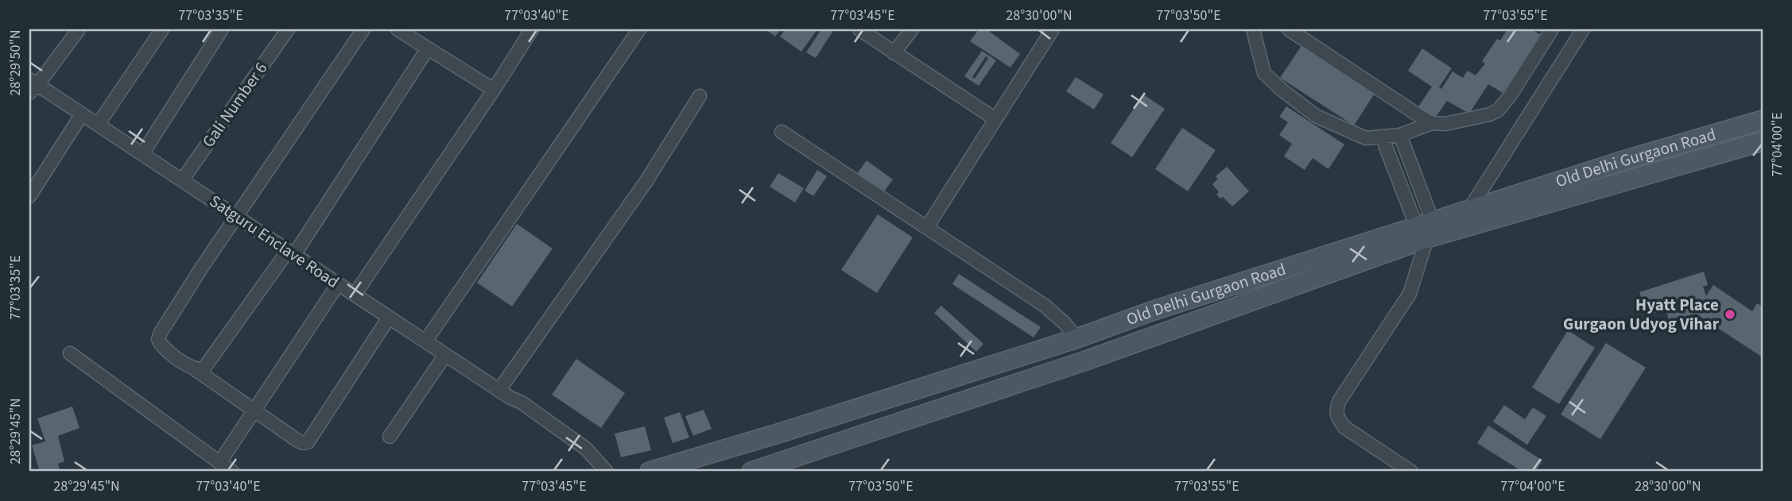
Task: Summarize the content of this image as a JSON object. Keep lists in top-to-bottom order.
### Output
{
  "streets": {
    "main road": ["Old Delhi Gurgaon Road"],
    "street": ["Gali Number 6", "Satguru Enclave Road"]
  },
  "crossings": [
    ["Gali Number 6", "Satguru Enclave Road"]
  ],
  "places": ["Hyatt Place Gurgaon Udyog Vihar"],
  "coordinates": [
    "77°03'35\"E",
    "77°03'40\"E",
    "77°03'45\"E",
    "28°30'00\"N",
    "77°03'50\"E",
    "77°03'55\"E",
    "28°29'50\"N",
    "77°04'00\"E",
    "28°29'45\"N"
  ]
}
